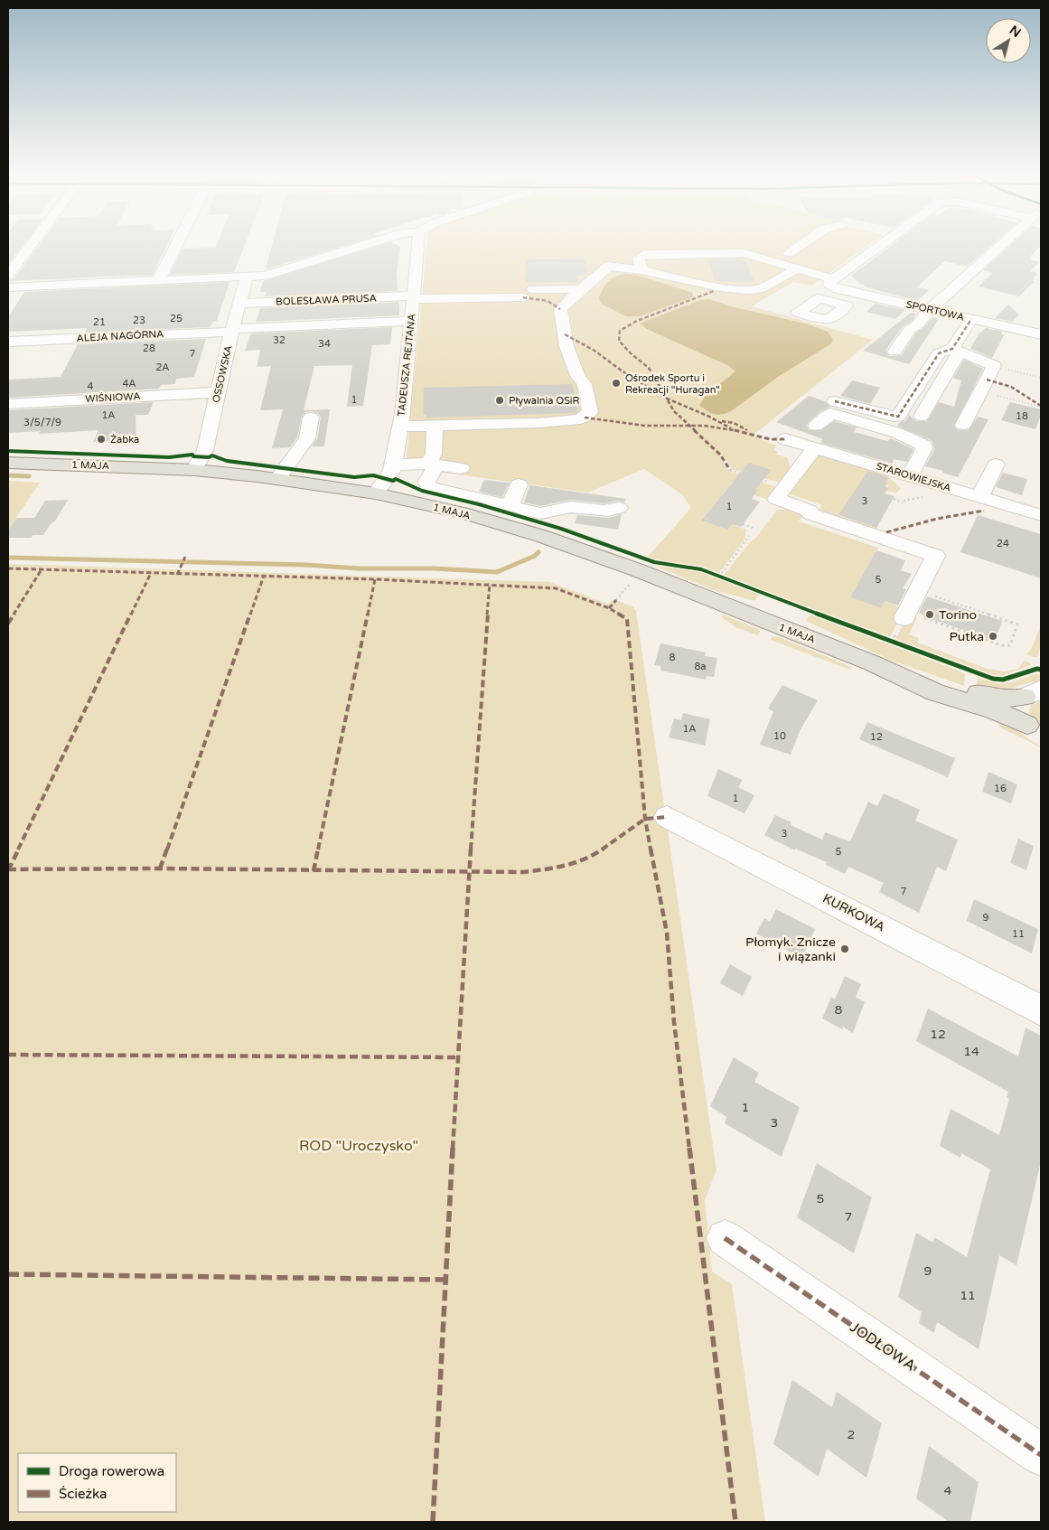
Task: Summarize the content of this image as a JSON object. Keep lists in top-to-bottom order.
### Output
{
  "streets": {
    "main road": ["1 MAJA"],
    "street": [
      "BOLESŁAWA PRUSA",
      "SPORTOWA",
      "ALEJA NAGÓRNA",
      "TADEUSZA REJTANA",
      "OSSOWSKA",
      "WIŚNIOWA",
      "STAROWIEJSKA",
      "KURKOWA",
      "JODŁOWA"
    ]
  },
  "crossings": [
    ["BOLESŁAWA PRUSA", "TADEUSZA REJTANA"],
    ["BOLESŁAWA PRUSA", "OSSOWSKA"],
    ["ALEJA NAGÓRNA", "TADEUSZA REJTANA"],
    ["ALEJA NAGÓRNA", "OSSOWSKA"],
    ["TADEUSZA REJTANA", "1 MAJA"],
    ["OSSOWSKA", "WIŚNIOWA"],
    ["OSSOWSKA", "1 MAJA"]
  ],
  "parks": ["ROD \"Uroczysko\""],
  "places": [
    "Ośrodek Sportu i Rekreacji \"Huragan\"",
    "Pływalnia OSiR",
    "Żabka",
    "Torino",
    "Putka",
    "Płomyk. Znicze i wiązanki"
  ],
  "house_numbers": [
    "25",
    "23",
    "21",
    "32",
    "34",
    "28",
    "7",
    "2A",
    "4A",
    "4",
    "1",
    "1A",
    "18",
    "3/5/7/9",
    "3",
    "1",
    "24",
    "5",
    "8",
    "8a",
    "1A",
    "10",
    "12",
    "16",
    "1",
    "3",
    "5",
    "7",
    "9",
    "11",
    "8",
    "12",
    "14",
    "1",
    "3",
    "5",
    "7",
    "9",
    "11",
    "2",
    "4"
  ],
  "legend": ["Droga rowerowa", "Ścieżka"],
  "north": "top right"
}
